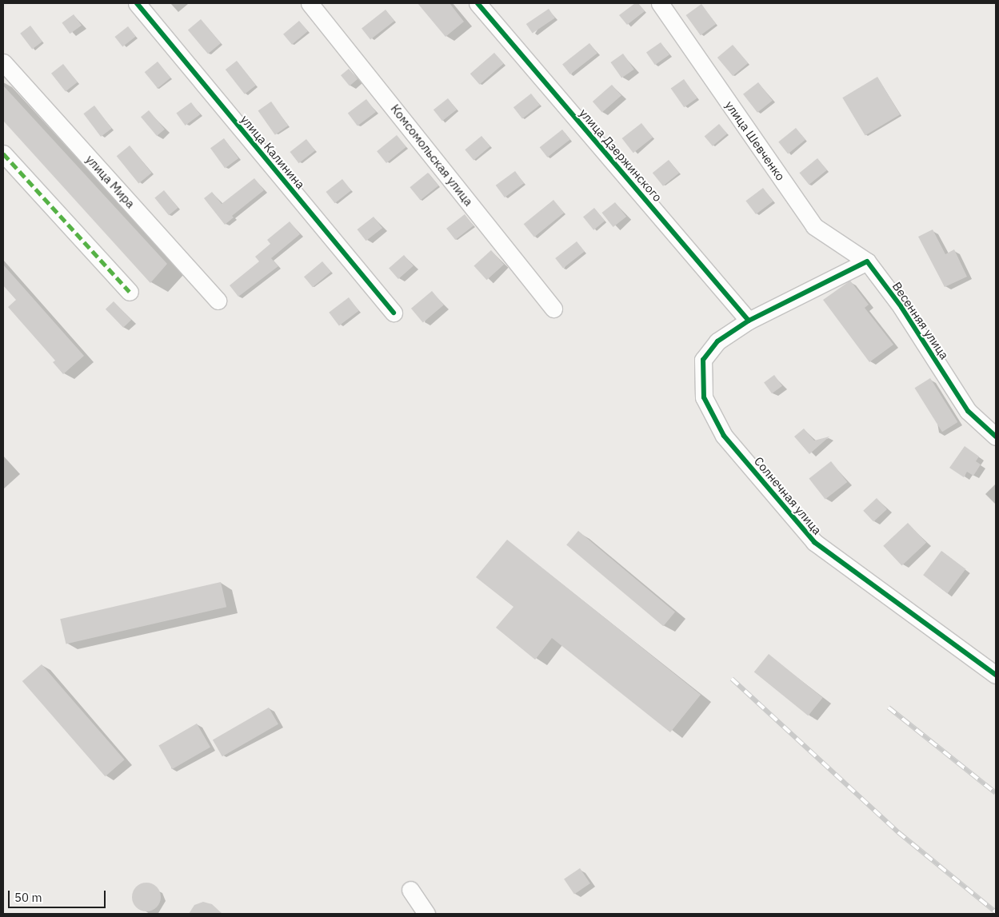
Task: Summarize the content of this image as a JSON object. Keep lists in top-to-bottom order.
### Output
{
  "streets": {
    "street": [
      "улица Шевченко",
      "улица Калинина",
      "Комсомольская улица",
      "улица Дзержинского",
      "улица Мира",
      "Весенняя улица",
      "Солнечная улица"
    ]
  },
  "crossings": [
    ["улица Шевченко", "Весенняя улица"],
    ["улица Дзержинского", "Солнечная улица"]
  ],
  "scale_bar": "50 m"
}
